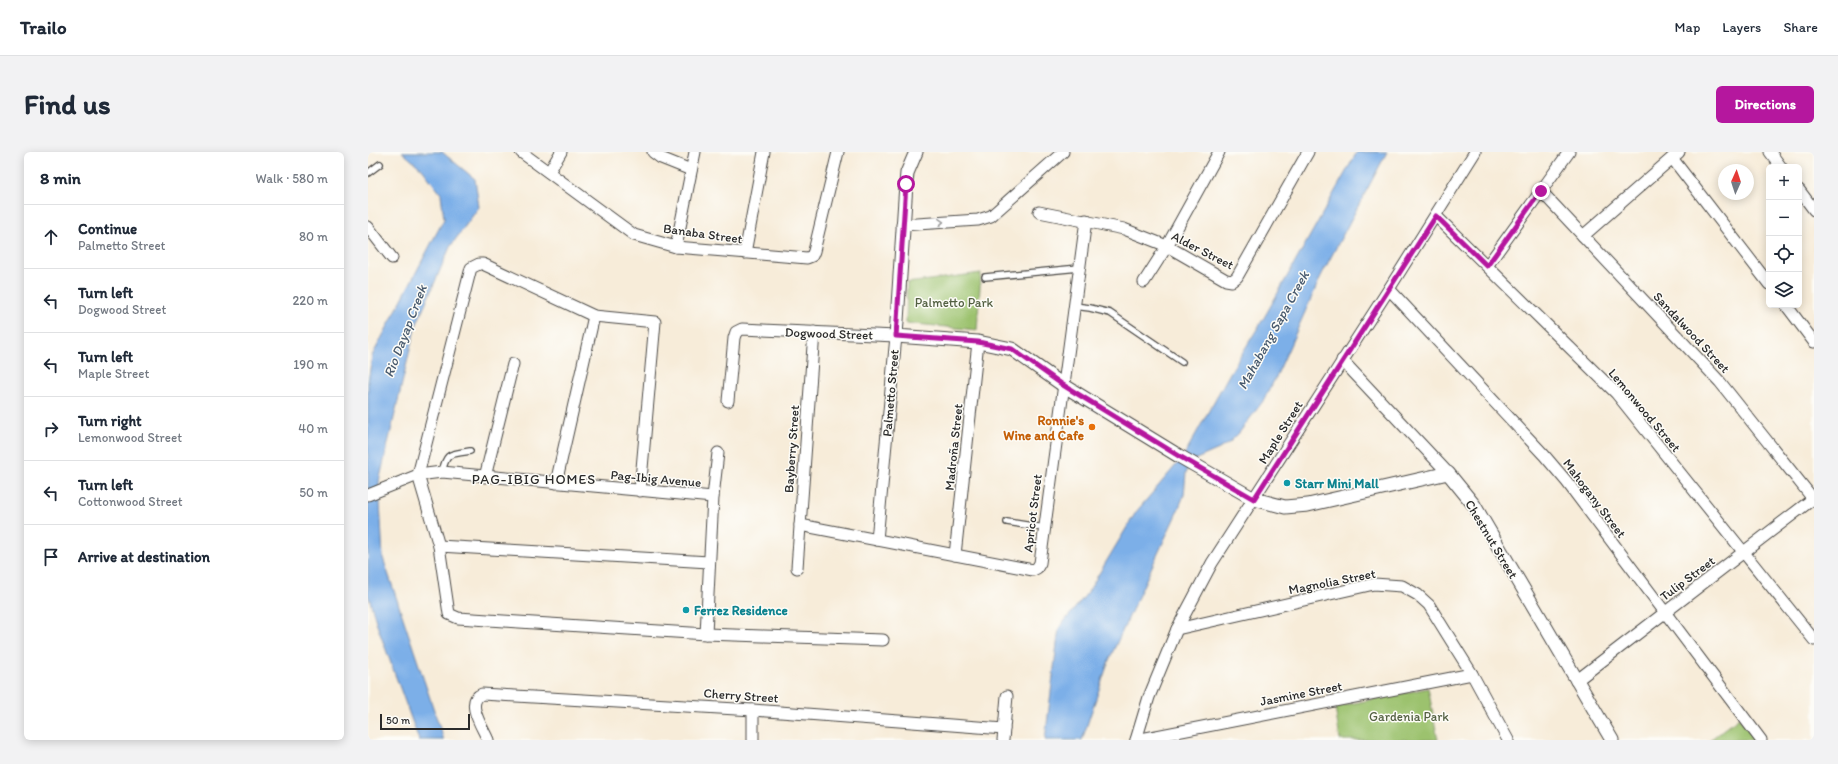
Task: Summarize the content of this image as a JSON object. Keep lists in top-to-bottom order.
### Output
{
  "streets": {
    "street": [
      "Banaba Street",
      "Alder Street",
      "Sandalwood Street",
      "Dogwood Street",
      "Palmetto Street",
      "Lemonwood Street",
      "Maple Street",
      "Madroña Street",
      "Bayberry Street",
      "Pag-Ibig Avenue",
      "Mahogany Street",
      "Apricot Street",
      "Chestnut Street",
      "Tulip Street",
      "Magnolia Street",
      "Jasmine Street",
      "Cherry Street"
    ]
  },
  "crossings": [
    ["Alder Street", "Apricot Street"],
    ["Sandalwood Street", "Tulip Street"],
    ["Dogwood Street", "Palmetto Street"],
    ["Dogwood Street", "Maple Street"],
    ["Dogwood Street", "Madroña Street"],
    ["Dogwood Street", "Bayberry Street"],
    ["Dogwood Street", "Apricot Street"],
    ["Dogwood Street", "Chestnut Street"],
    ["Palmetto Street", "Apricot Street"],
    ["Lemonwood Street", "Maple Street"],
    ["Lemonwood Street", "Tulip Street"],
    ["Maple Street", "Mahogany Street"],
    ["Maple Street", "Chestnut Street"],
    ["Maple Street", "Magnolia Street"],
    ["Maple Street", "Jasmine Street"],
    ["Madroña Street", "Apricot Street"],
    ["Bayberry Street", "Apricot Street"],
    ["Mahogany Street", "Tulip Street"],
    ["Chestnut Street", "Tulip Street"],
    ["Magnolia Street", "Jasmine Street"]
  ],
  "districts": ["PAG-IBIG HOMES"],
  "water": ["Mahabang Sapa Creek", "Rio Dayap Creek"],
  "parks": ["Palmetto Park", "Gardenia Park"],
  "places": ["Ronnie's Wine and Cafe", "Starr Mini Mall", "Ferrez Residence"],
  "scale_bar": "50 m",
  "north": "top",
  "page": {
    "header": "Trailo",
    "nav": ["Map", "Layers", "Share"],
    "buttons": "Directions",
    "title": "Find us",
    "heading": ["8 min", "Walk · 580 m"],
    "map_buttons": ["+", "−"],
    "list": [
      ["Continue", "Palmetto Street", "80 m"],
      ["Turn left", "Dogwood Street", "220 m"],
      ["Turn left", "Maple Street", "190 m"],
      ["Turn right", "Lemonwood Street", "40 m"],
      ["Turn left", "Cottonwood Street", "50 m"],
      "Arrive at destination"
    ],
    "scale": "50 m"
  }
}
